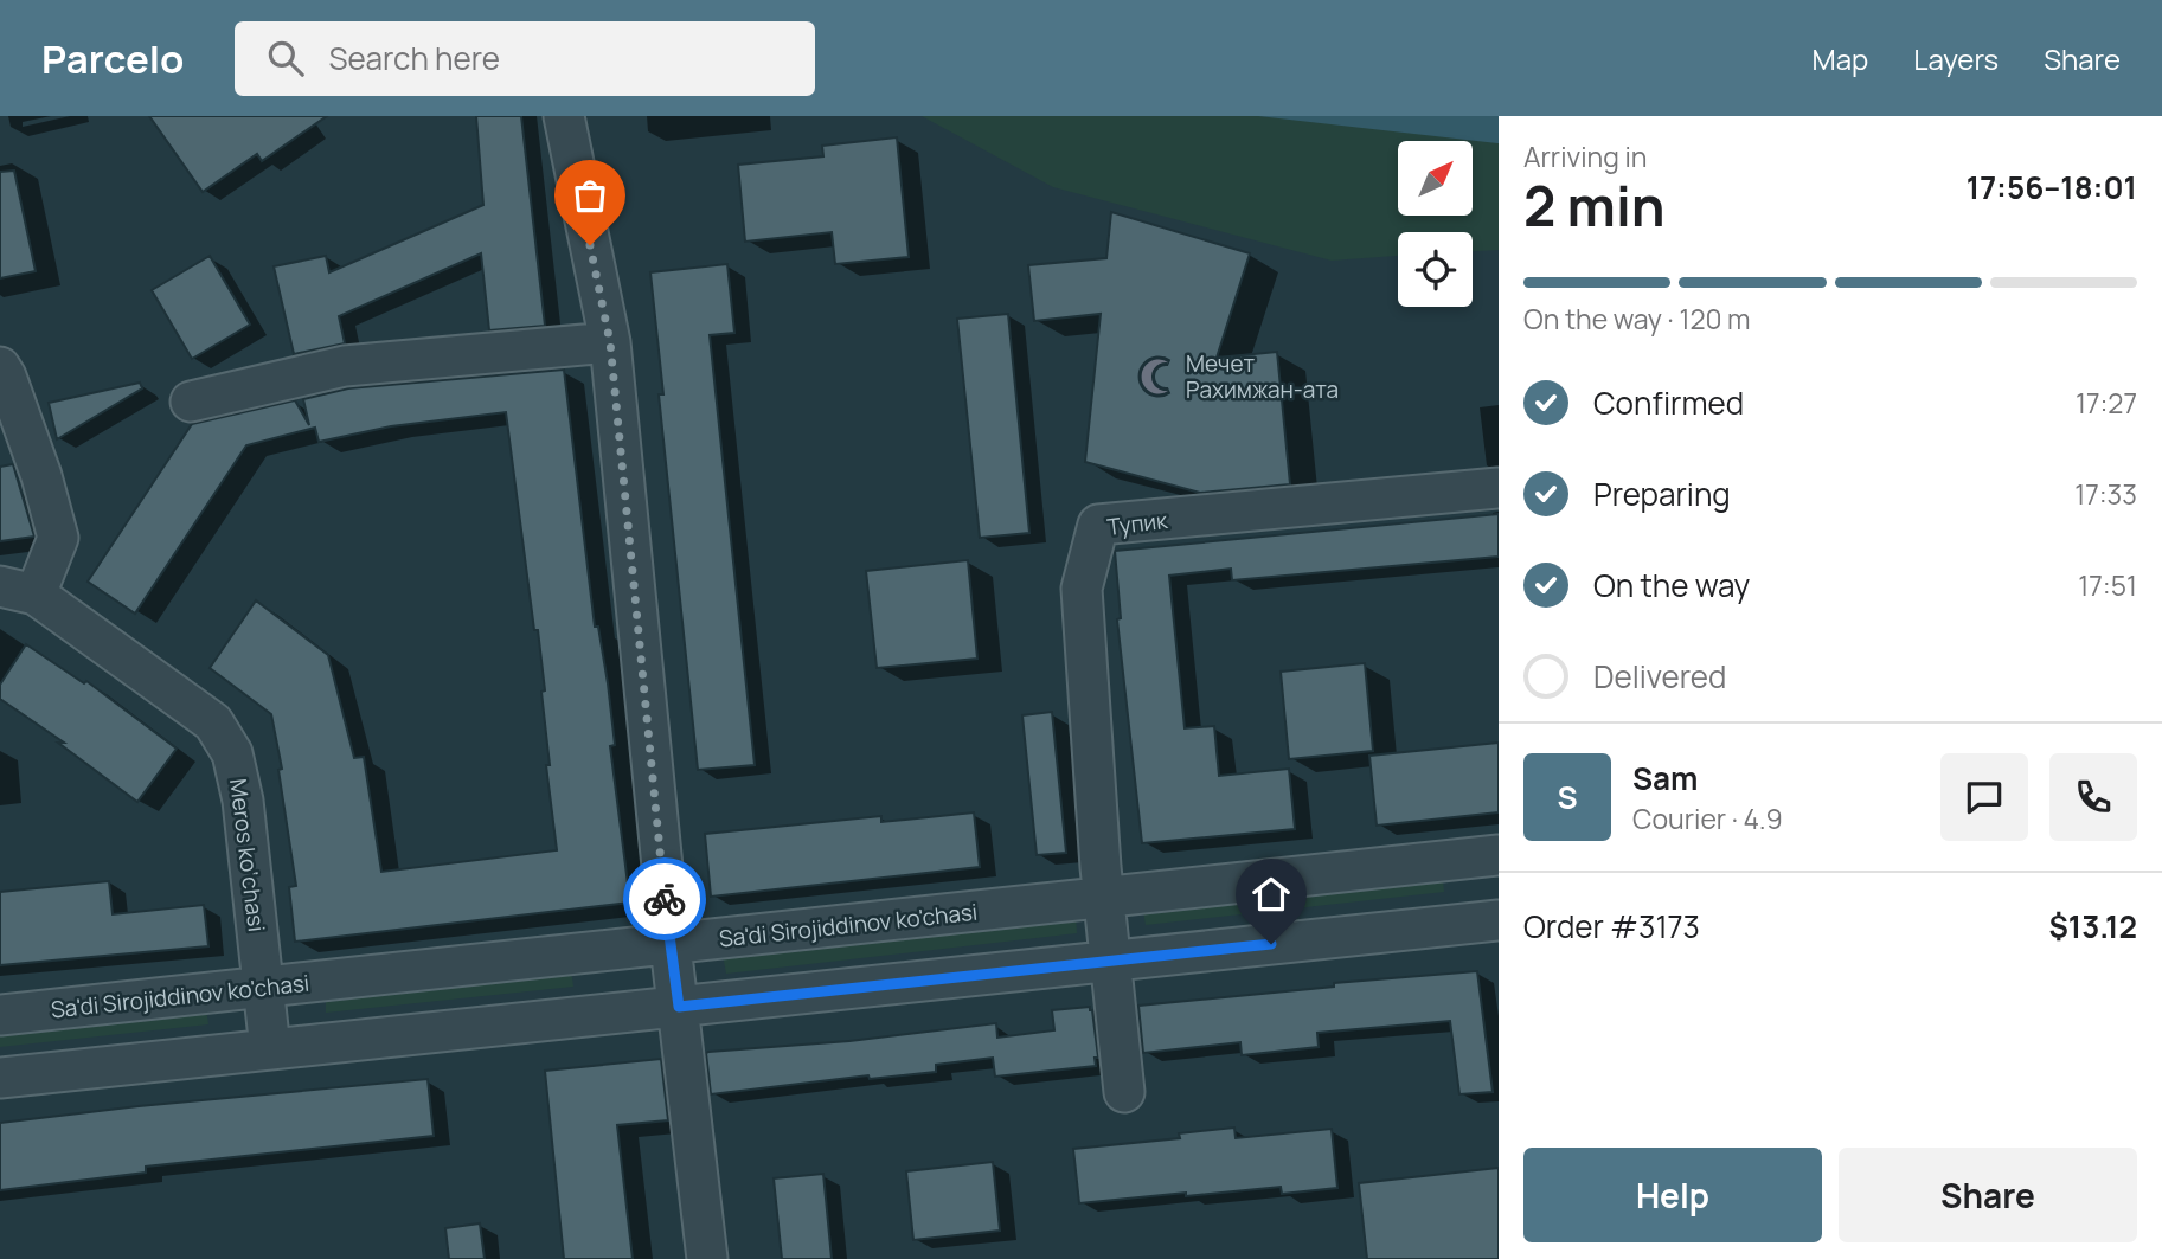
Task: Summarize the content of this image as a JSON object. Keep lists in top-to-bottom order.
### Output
{
  "streets": {
    "street": ["Тупик", "Meros ko‘chasi", "Sa'di Sirojiddinov ko'chasi"]
  },
  "crossings": [
    ["Тупик", "Sa'di Sirojiddinov ko'chasi"],
    ["Meros ko‘chasi", "Sa'di Sirojiddinov ko'chasi"]
  ],
  "places": {
    "mosque": ["Мечет Рахимжан-ата"]
  },
  "north": "top right",
  "page": {
    "header": "Parcelo",
    "search": "Search here",
    "nav": ["Map", "Layers", "Share"],
    "heading": ["2 min", "Arriving in", "17:56–18:01"],
    "panel": [
      "Sam",
      "Courier · 4.9",
      "Order #3173",
      "$13.12"
    ],
    "bar": "On the way · 120 m",
    "list": [
      ["Confirmed", "17:27"],
      ["Preparing", "17:33"],
      ["On the way", "17:51"],
      "Delivered"
    ],
    "round": "S",
    "buttons": ["Help", "Share"]
  }
}
